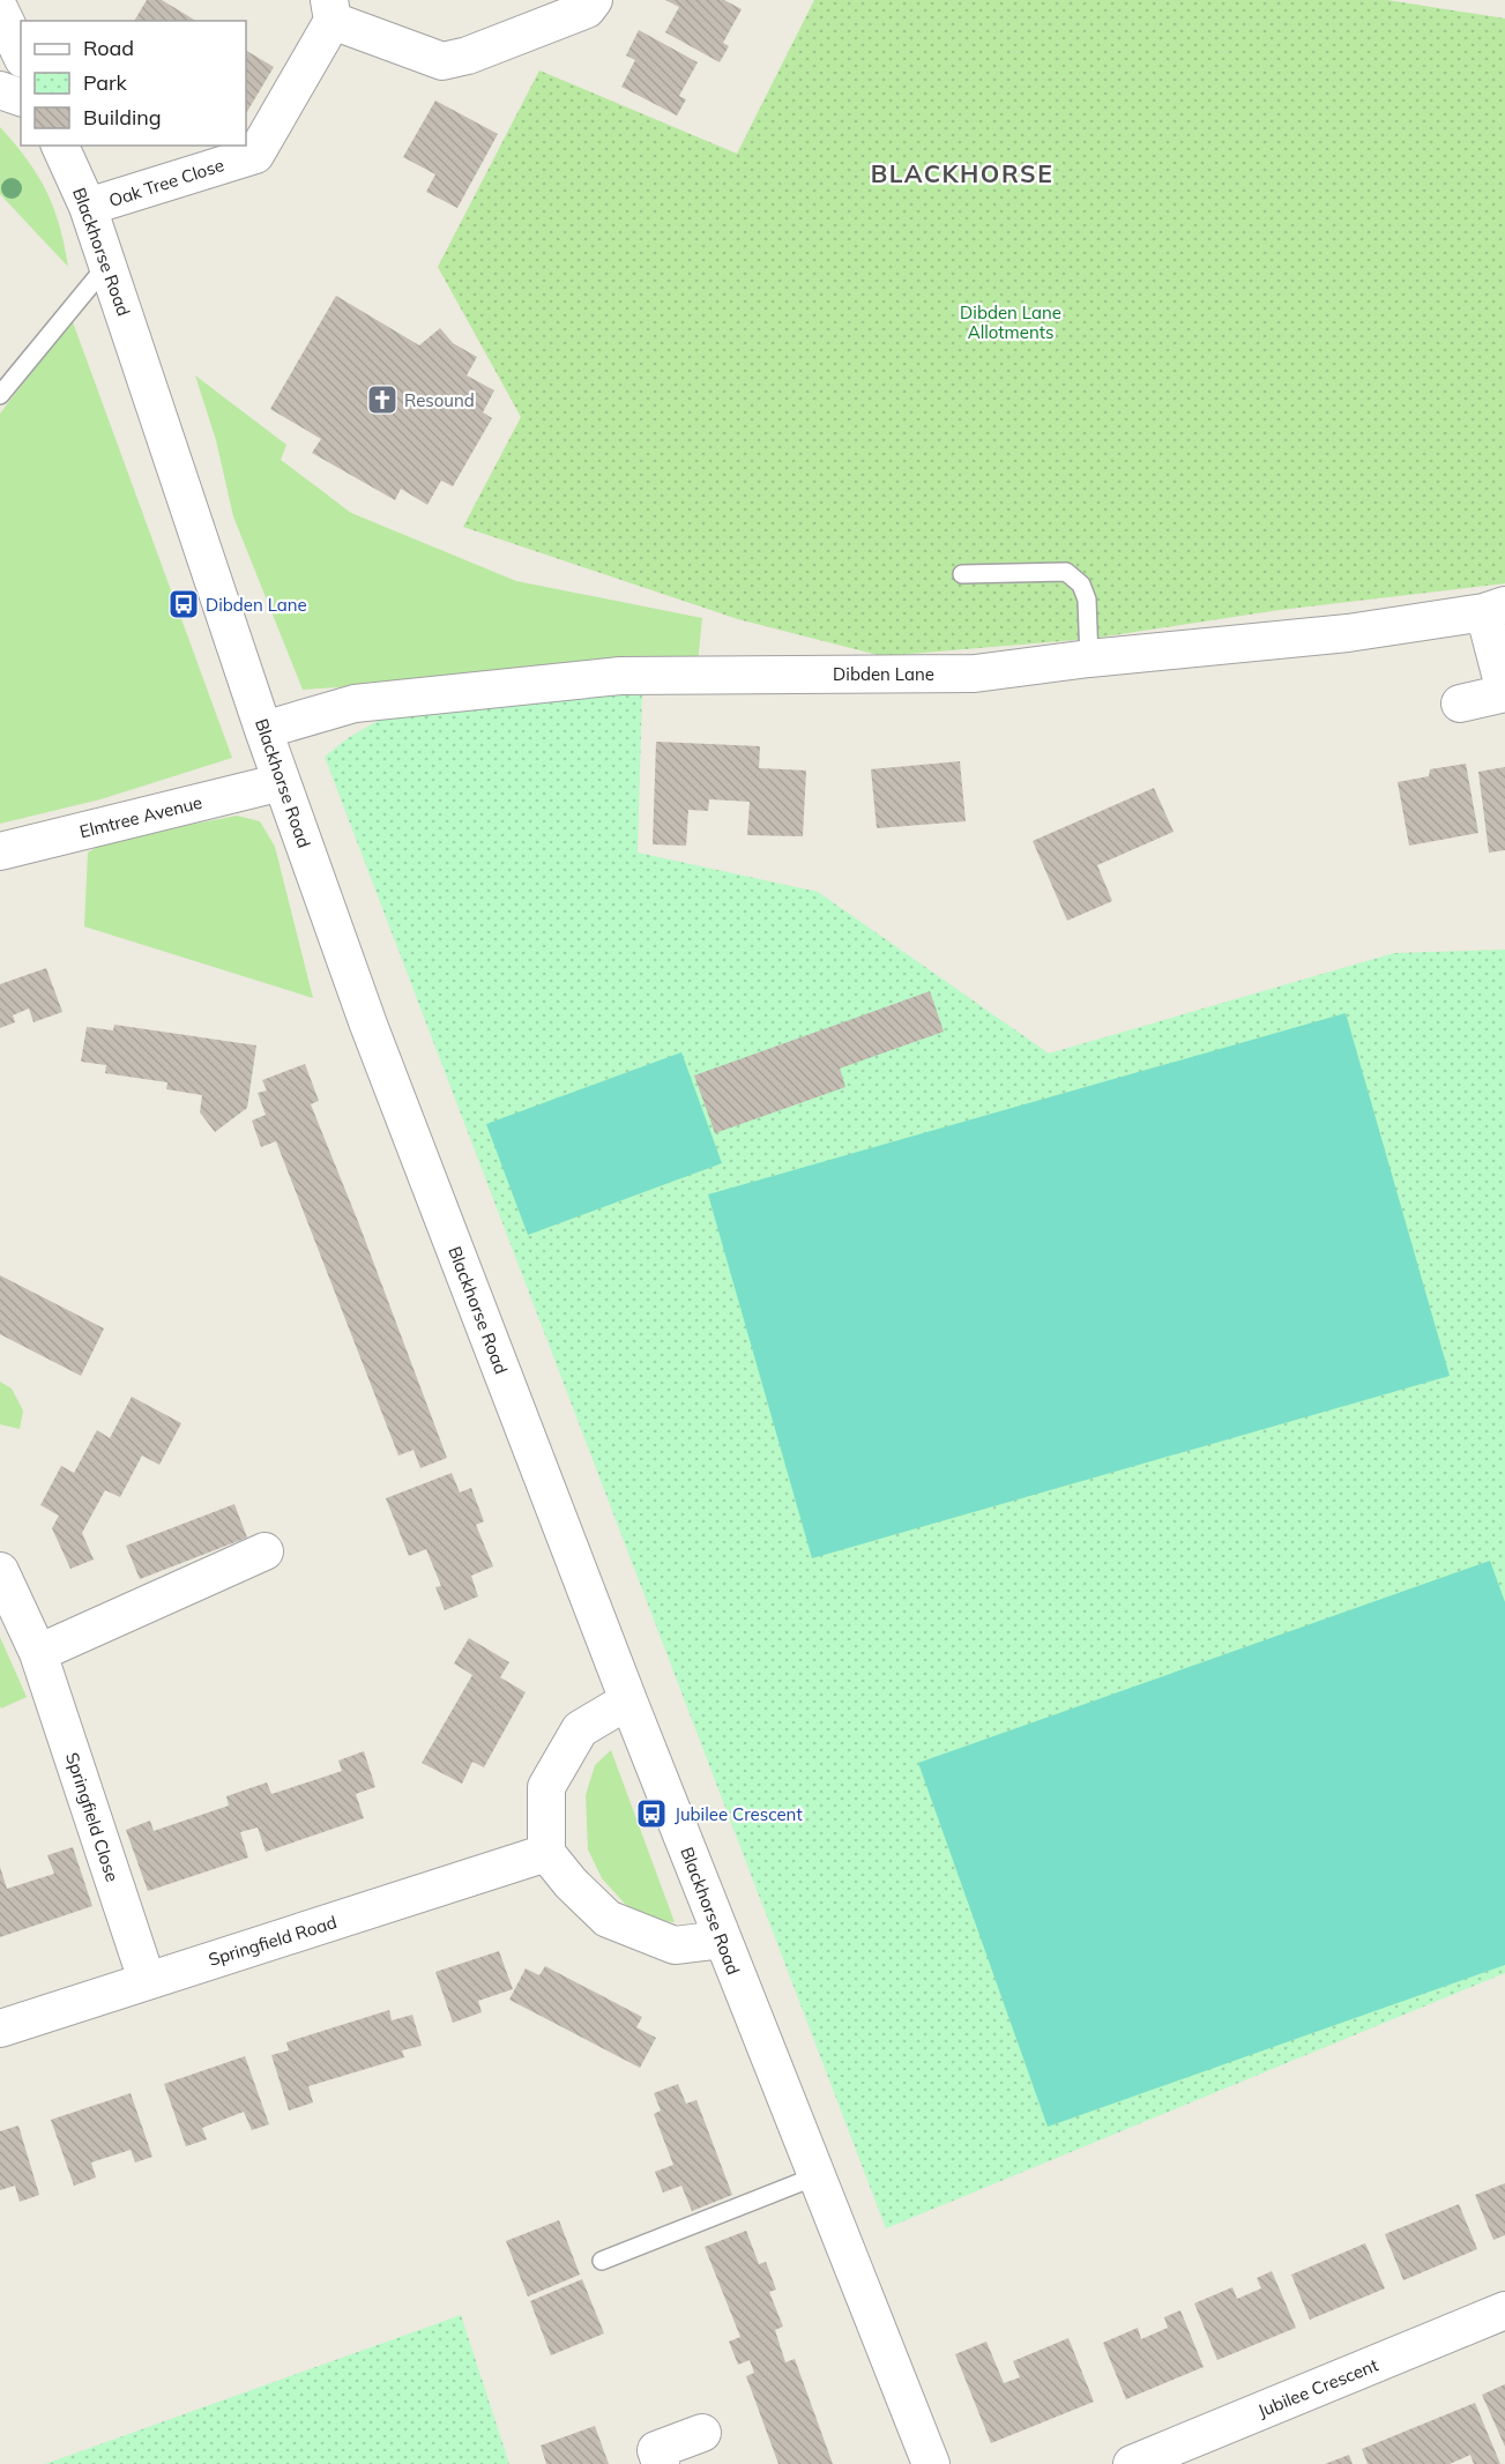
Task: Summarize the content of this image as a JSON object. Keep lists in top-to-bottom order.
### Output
{
  "streets": {
    "street": [
      "Oak Tree Close",
      "Blackhorse Road",
      "Dibden Lane",
      "Elmtree Avenue",
      "Springfield Close",
      "Springfield Road",
      "Jubilee Crescent"
    ]
  },
  "crossings": [
    ["Oak Tree Close", "Blackhorse Road"],
    ["Blackhorse Road", "Dibden Lane"],
    ["Blackhorse Road", "Elmtree Avenue"],
    ["Springfield Close", "Springfield Road"]
  ],
  "districts": ["BLACKHORSE"],
  "parks": ["Dibden Lane Allotments"],
  "places": {
    "church": ["Resound"],
    "bus stop": ["Dibden Lane", "Jubilee Crescent"]
  },
  "legend": ["Road", "Park", "Building"]
}
